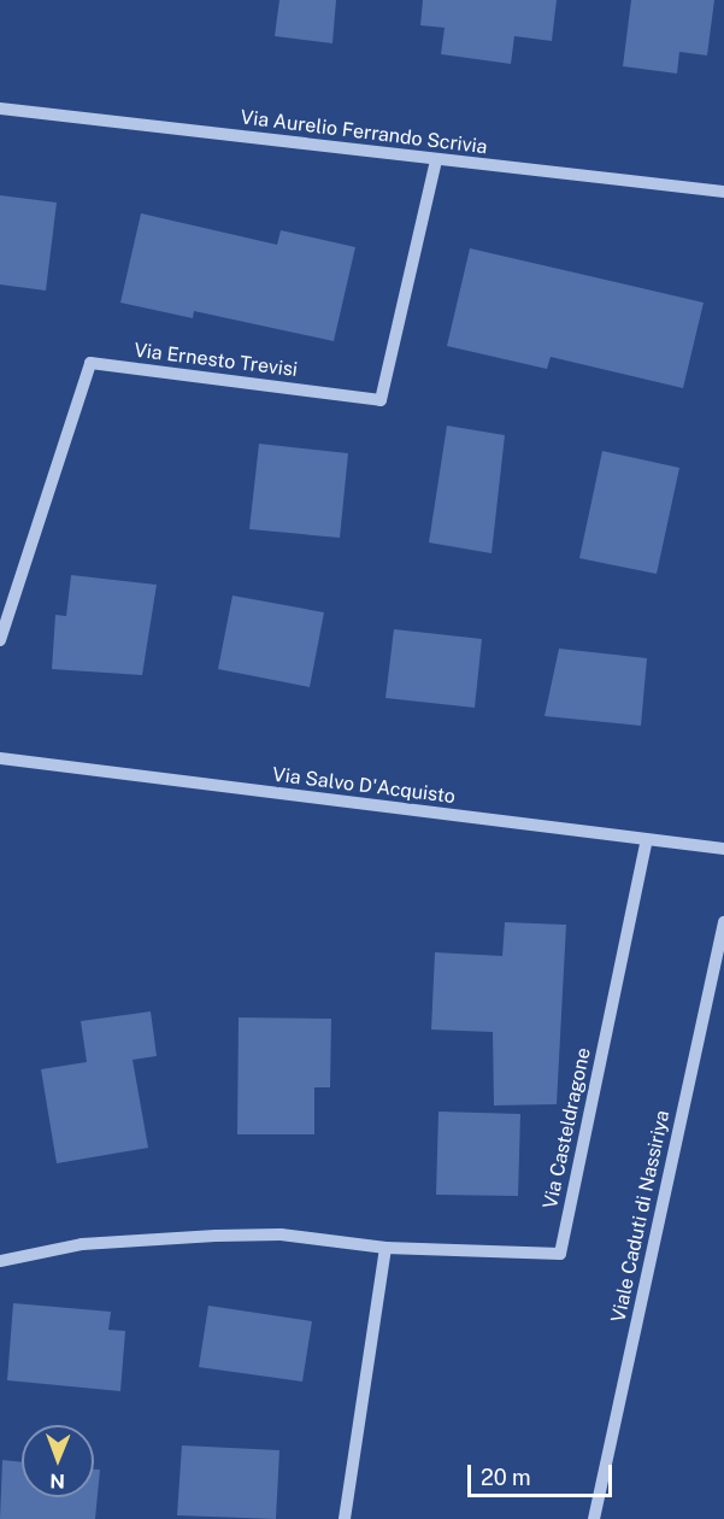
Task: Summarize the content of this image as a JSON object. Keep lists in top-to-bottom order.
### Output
{
  "streets": {
    "street": [
      "Via Aurelio Ferrando Scrivia",
      "Via Ernesto Trevisi",
      "Via Salvo D'Acquisto",
      "Via Casteldragone",
      "Viale Caduti di Nassiriya"
    ]
  },
  "crossings": [
    ["Via Aurelio Ferrando Scrivia", "Via Ernesto Trevisi"],
    ["Via Salvo D'Acquisto", "Via Casteldragone"]
  ],
  "scale_bar": "20 m",
  "north": "bottom"
}
